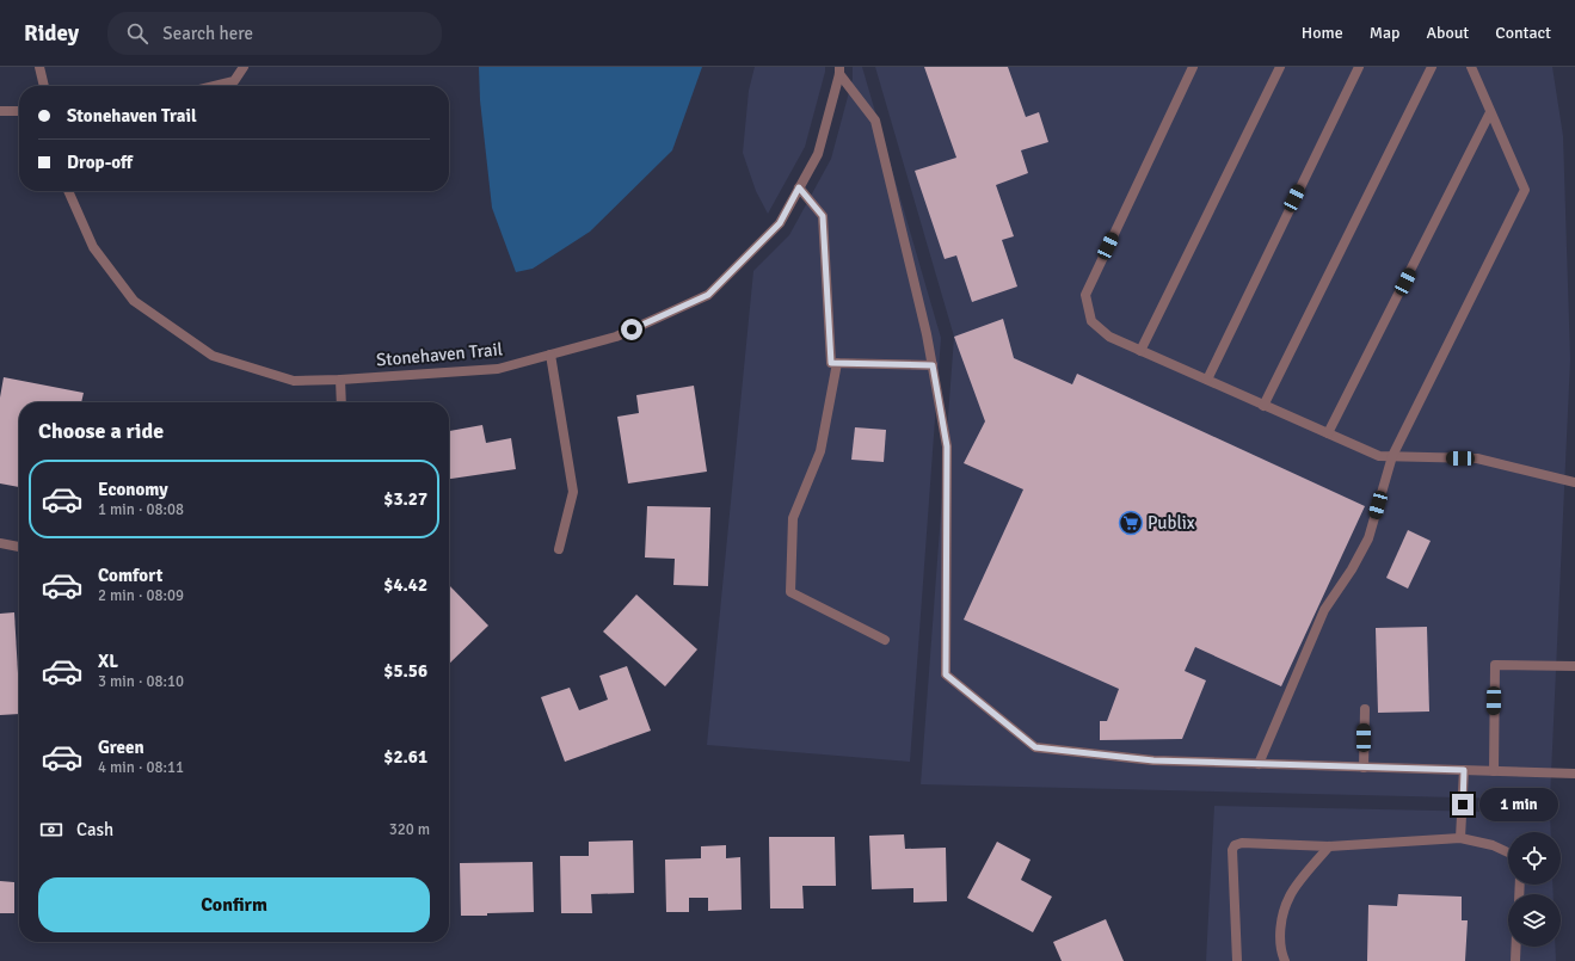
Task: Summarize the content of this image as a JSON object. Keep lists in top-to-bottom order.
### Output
{
  "streets": {
    "street": ["Stonehaven Trail"]
  },
  "places": {
    "supermarket": ["Publix"]
  },
  "page": {
    "header": "Ridey",
    "search": "Search here",
    "nav": [
      "Home",
      "Map",
      "About",
      "Contact"
    ],
    "banner": ["Stonehaven Trail", "Drop-off"],
    "heading": "Choose a ride",
    "list": [
      {
        "name": "Economy",
        "note": "1 min · 08:08",
        "value": "$3.27"
      },
      {
        "name": "Comfort",
        "note": "2 min · 08:09",
        "value": "$4.42"
      },
      {
        "name": "XL",
        "note": "3 min · 08:10",
        "value": "$5.56"
      },
      {
        "name": "Green",
        "note": "4 min · 08:11",
        "value": "$2.61"
      }
    ],
    "bubble": "1 min",
    "pay": ["Cash", "320 m"],
    "buttons": "Confirm"
  }
}
